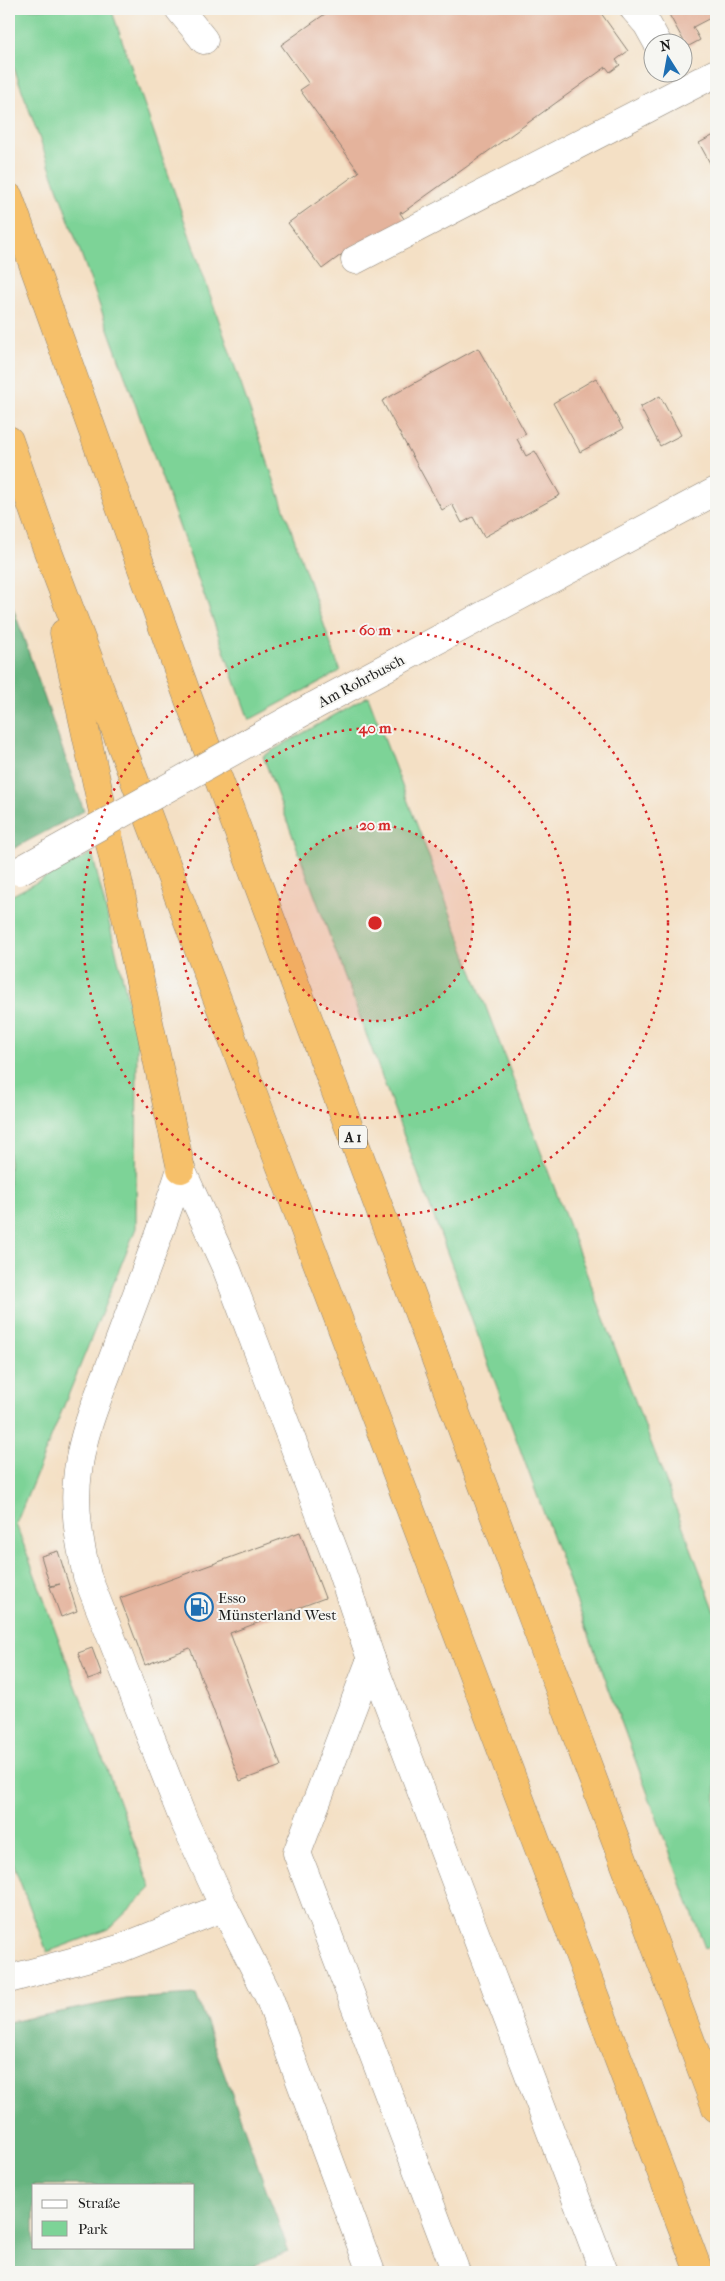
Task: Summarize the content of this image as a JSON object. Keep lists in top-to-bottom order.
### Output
{
  "streets": {
    "highway": ["A 1"],
    "street": ["Am Rohrbusch"]
  },
  "places": {
    "fuel station": ["Esso Münsterland West"]
  },
  "legend": ["Straße", "Park"],
  "north": "top",
  "rings": ["60 m", "40 m", "20 m"]
}
